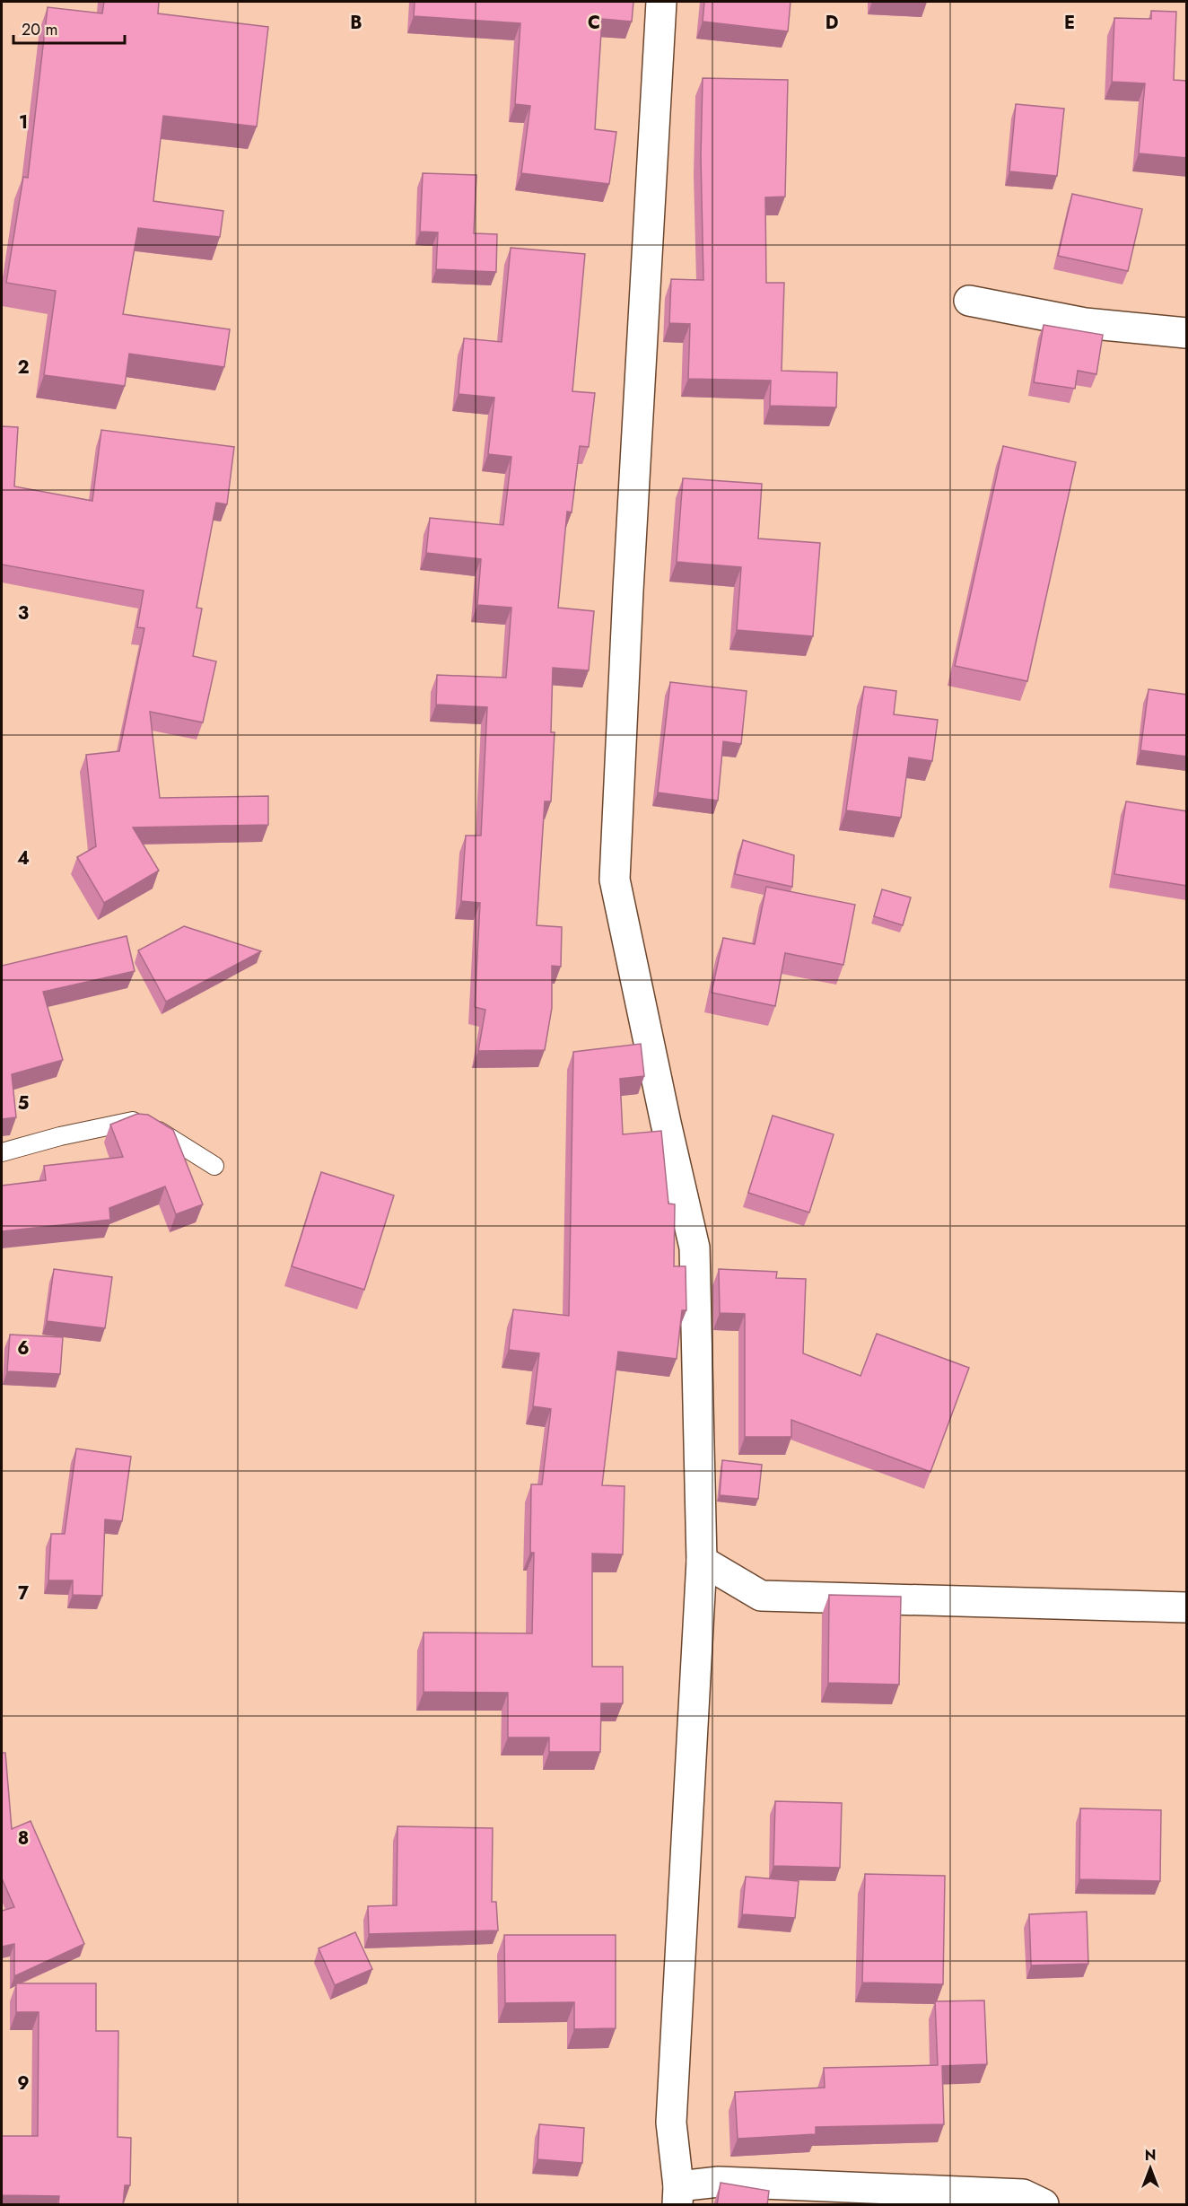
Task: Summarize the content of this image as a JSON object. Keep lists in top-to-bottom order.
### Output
{
  "scale_bar": "20 m",
  "north": "top",
  "grid": {
    "columns": [
      "B",
      "C",
      "D",
      "E"
    ],
    "rows": [
      "1",
      "2",
      "3",
      "4",
      "5",
      "6",
      "7",
      "8",
      "9"
    ]
  }
}
